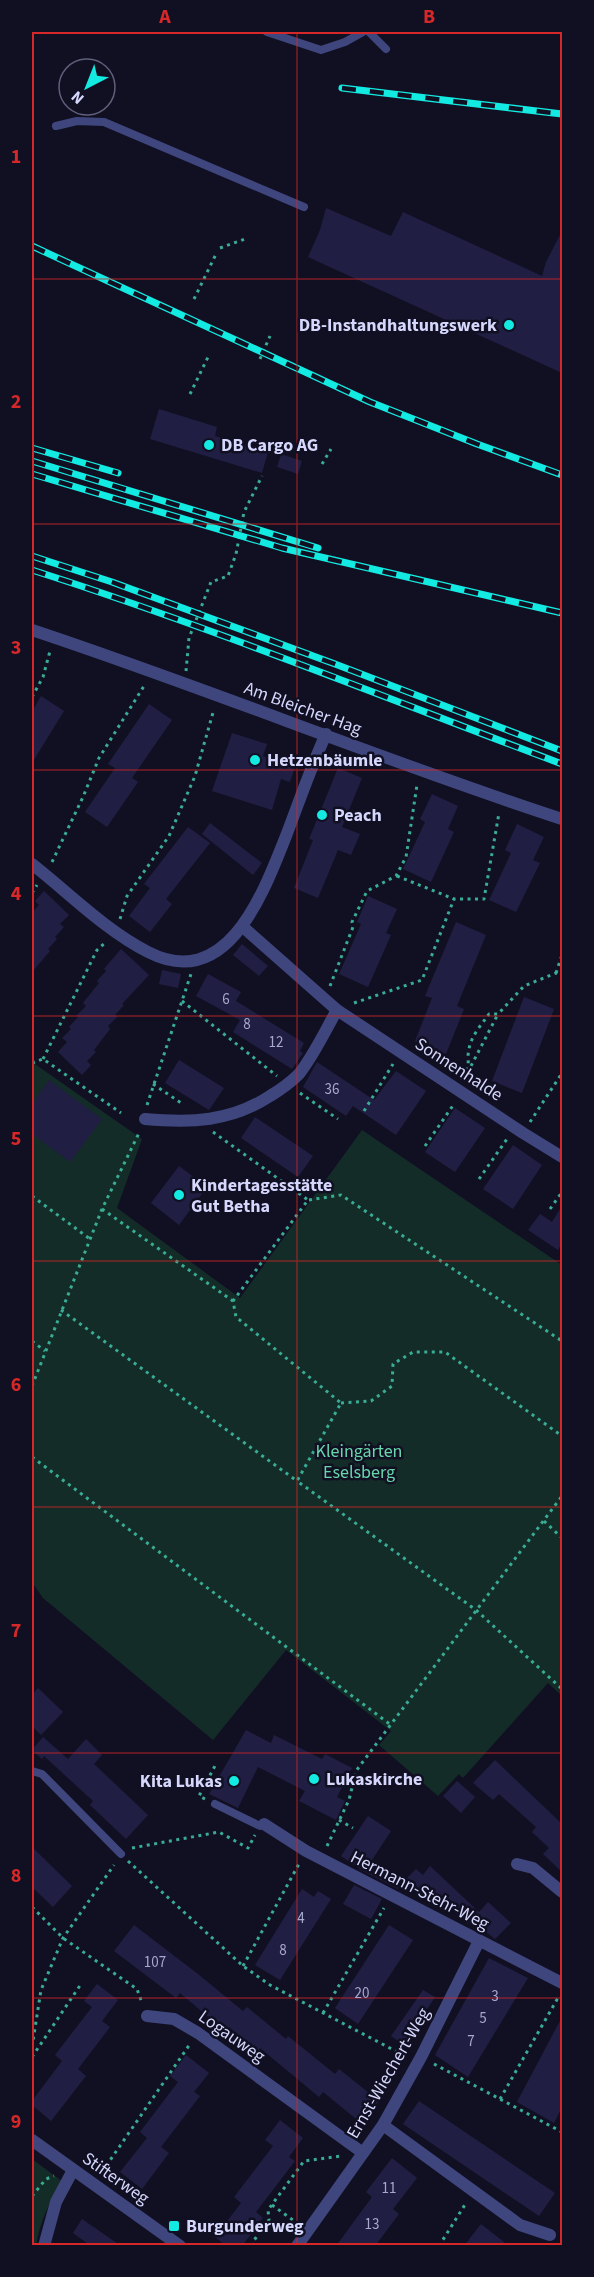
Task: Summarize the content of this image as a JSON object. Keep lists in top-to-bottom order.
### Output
{
  "streets": {
    "street": [
      "Am Bleicher Hag",
      "Sonnenhalde",
      "Hermann-Stehr-Weg",
      "Logauweg",
      "Ernst-Wiechert-Weg",
      "Stifterweg"
    ]
  },
  "crossings": [
    ["Hermann-Stehr-Weg", "Ernst-Wiechert-Weg"],
    ["Logauweg", "Ernst-Wiechert-Weg"]
  ],
  "parks": ["Kleingärten Eselsberg"],
  "places": {
    "other": [
      "DB-Instandhaltungswerk",
      "DB Cargo AG",
      "Hetzenbäumle",
      "Peach",
      "Kindertagesstätte Gut Betha",
      "Lukaskirche",
      "Kita Lukas"
    ],
    "transit": ["Burgunderweg"]
  },
  "house_numbers": [
    "6",
    "8",
    "12",
    "36",
    "4",
    "8",
    "107",
    "20",
    "3",
    "5",
    "7",
    "11",
    "13"
  ],
  "north": "bottom left",
  "grid": {
    "columns": ["A", "B"],
    "rows": [
      "1",
      "2",
      "3",
      "4",
      "5",
      "6",
      "7",
      "8",
      "9"
    ]
  }
}
